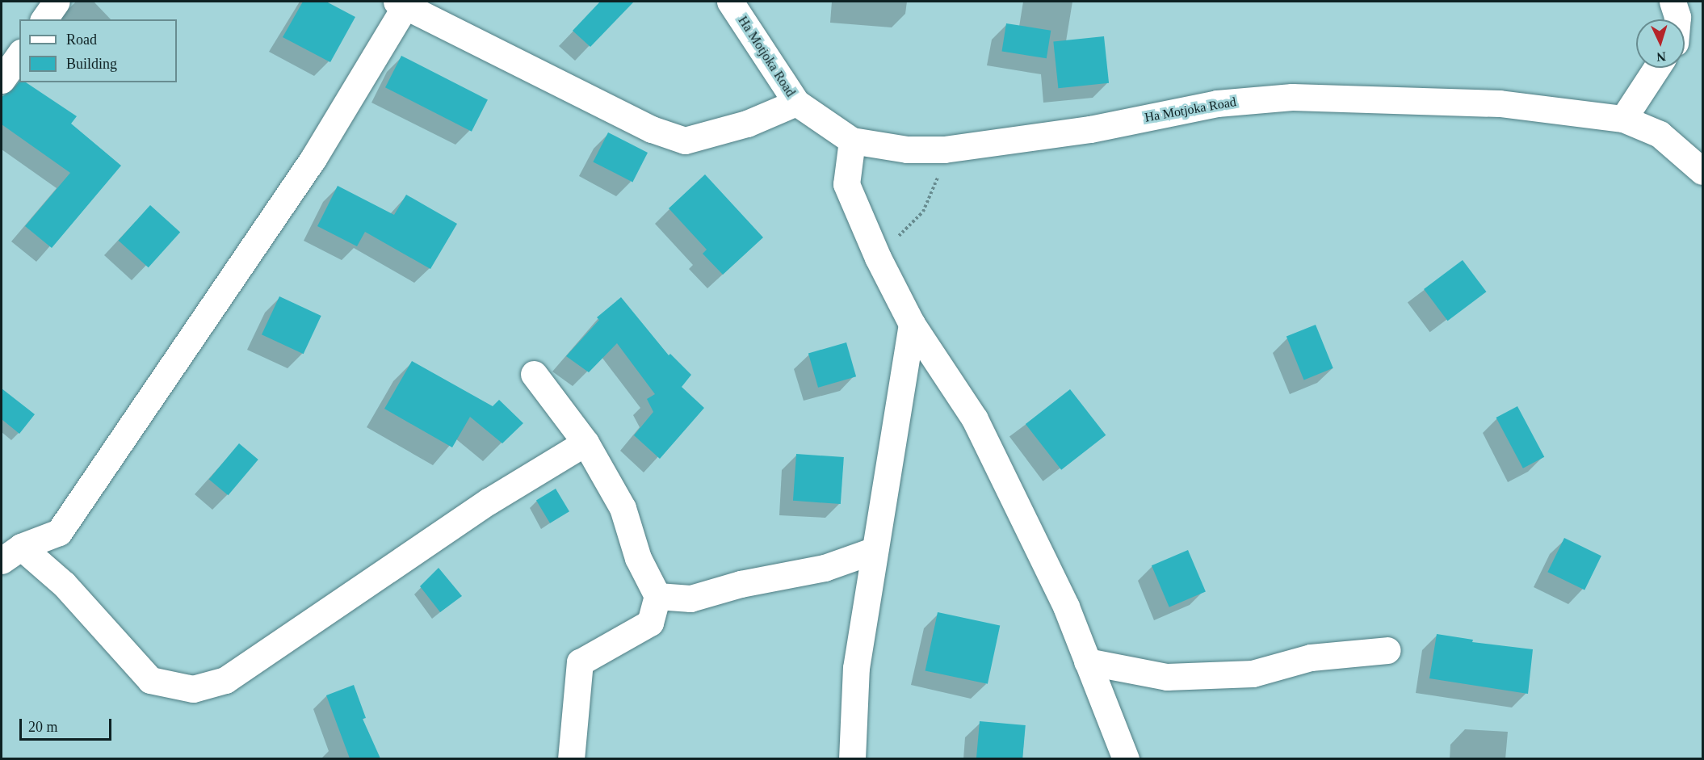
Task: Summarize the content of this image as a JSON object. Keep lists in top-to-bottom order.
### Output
{
  "streets": {
    "street": ["Ha Motjoka Road"]
  },
  "legend": ["Road", "Building"],
  "scale_bar": "20 m",
  "north": "bottom"
}
